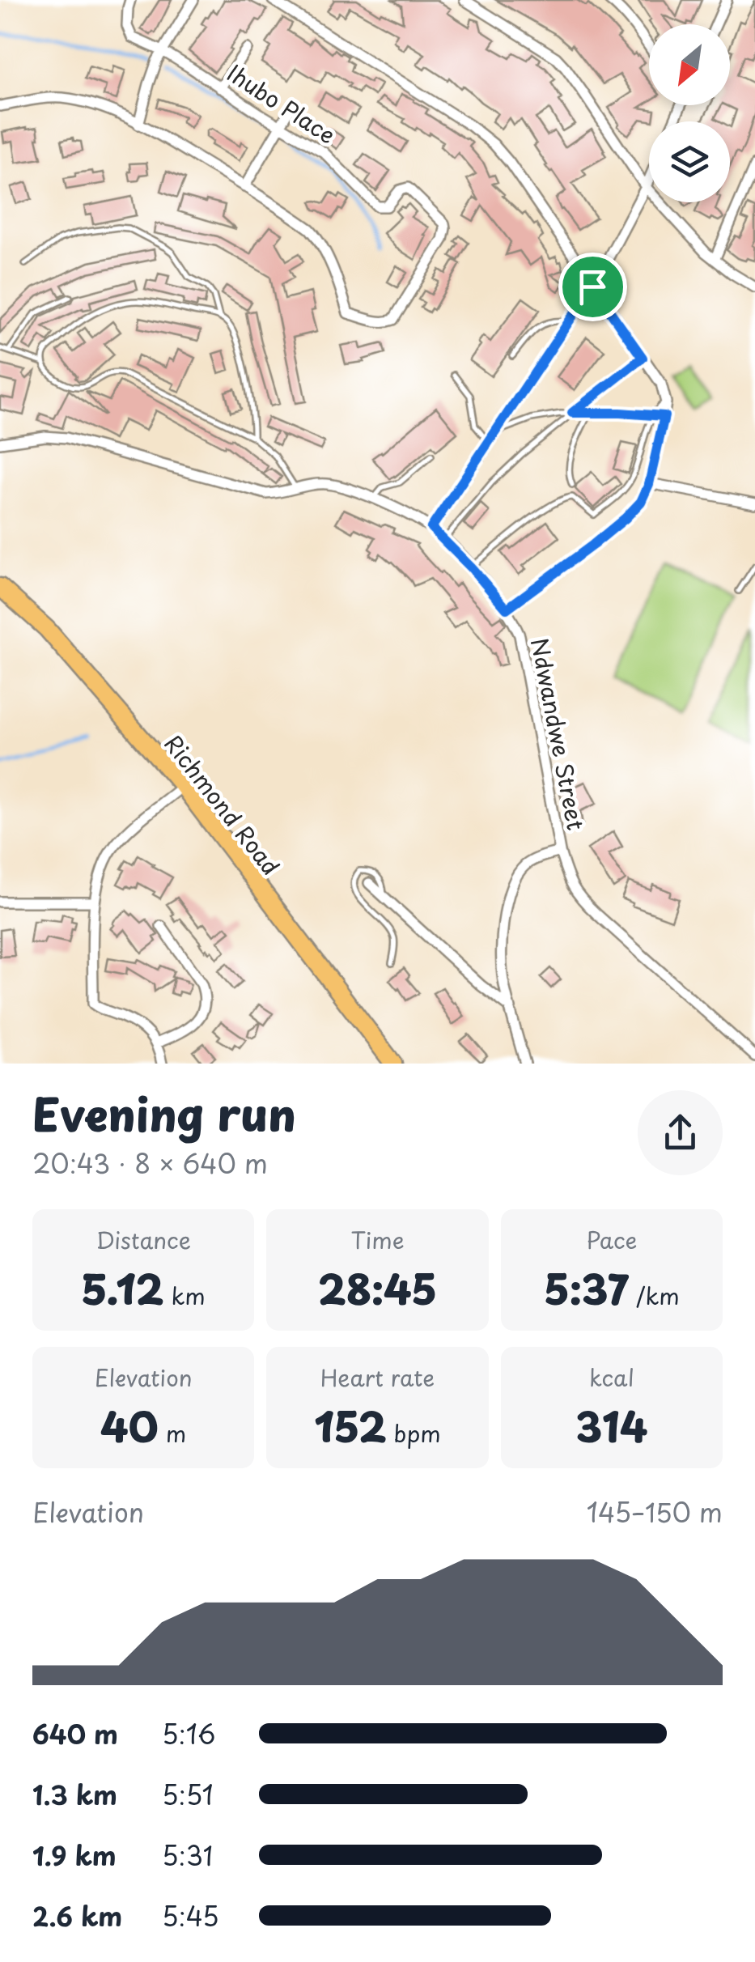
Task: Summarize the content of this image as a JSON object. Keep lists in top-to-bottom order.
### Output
{
  "streets": {
    "highway": ["Richmond Road"],
    "street": ["Ihubo Place", "Ndwandwe Street"]
  },
  "north": "bottom left",
  "page": {
    "heading": ["Evening run", "20:43 · 8 × 640 m"],
    "stats": [
      ["Distance", "5.12 km"],
      ["Time", "28:45"],
      ["Pace", "5:37 /km"],
      ["Elevation", "40 m"],
      ["Heart rate", "152 bpm"],
      ["kcal", "314"]
    ],
    "chart": ["Elevation", "145–150 m"],
    "list": [
      {
        "name": "640 m",
        "note": "5:16"
      },
      {
        "name": "1.3 km",
        "note": "5:51"
      },
      {
        "name": "1.9 km",
        "note": "5:31"
      },
      {
        "name": "2.6 km",
        "note": "5:45"
      }
    ]
  }
}
